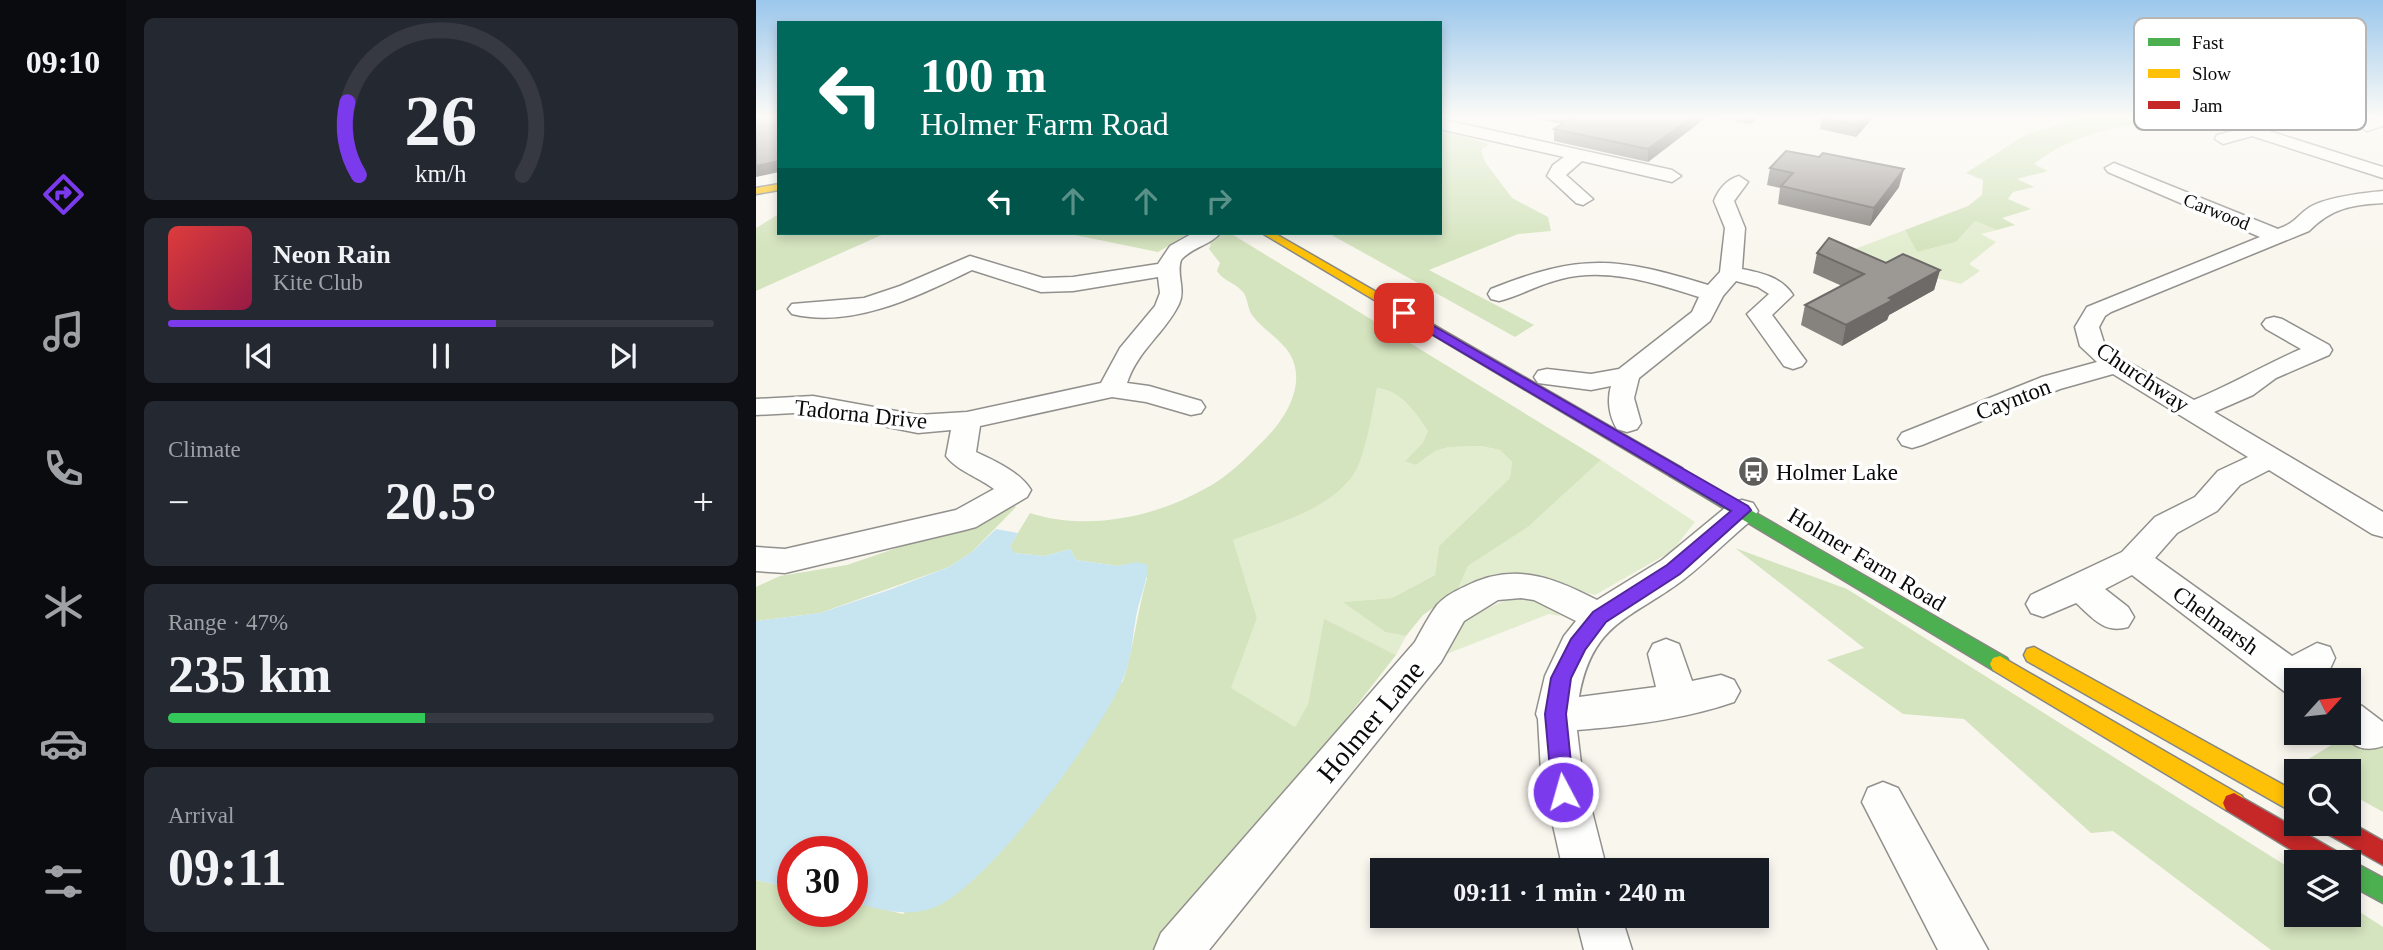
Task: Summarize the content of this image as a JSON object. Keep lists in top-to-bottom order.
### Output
{
  "streets": {
    "street": [
      "Carwood",
      "Churchway",
      "Caynton",
      "Tadorna Drive",
      "Holmer Farm Road",
      "Chelmarsh",
      "Holmer Lane"
    ]
  },
  "crossings": [
    ["Carwood", "Churchway"],
    ["Churchway", "Caynton"]
  ],
  "places": {
    "bus stop": ["Holmer Lake"]
  },
  "legend": ["Fast", "Slow", "Jam"],
  "north": "top right",
  "page": {
    "tabs": "09:10",
    "turn": ["100 m", "Holmer Farm Road"],
    "song": ["Neon Rain", "Kite Club"],
    "tile": [
      "Climate",
      ["Range · 47%", "235 km"],
      ["Arrival", "09:11"]
    ],
    "heat": ["−", "20.5°", "+"],
    "limit": "30",
    "trip": "09:11 · 1 min · 240 m",
    "gauge": ["26", "km/h"]
  }
}
